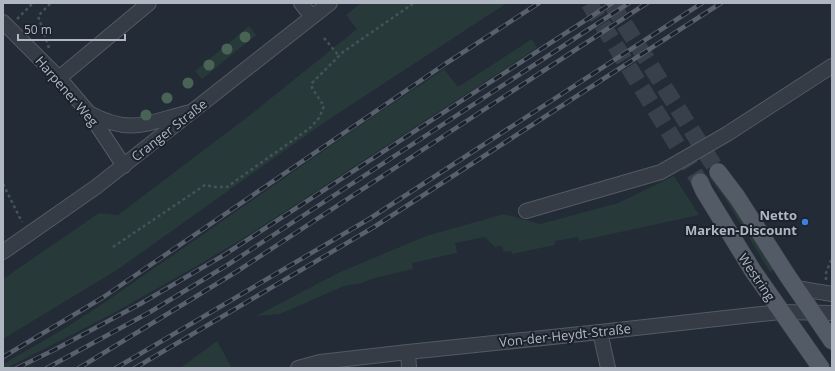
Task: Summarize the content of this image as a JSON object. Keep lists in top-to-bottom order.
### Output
{
  "streets": {
    "main road": ["Westring"],
    "street": ["Harpener Weg", "Cranger Straße", "Von-der-Heydt-Straße"]
  },
  "crossings": [
    ["Harpener Weg", "Cranger Straße"],
    ["Westring", "Von-der-Heydt-Straße"]
  ],
  "places": ["Netto Marken-Discount"],
  "scale_bar": "50 m"
}
